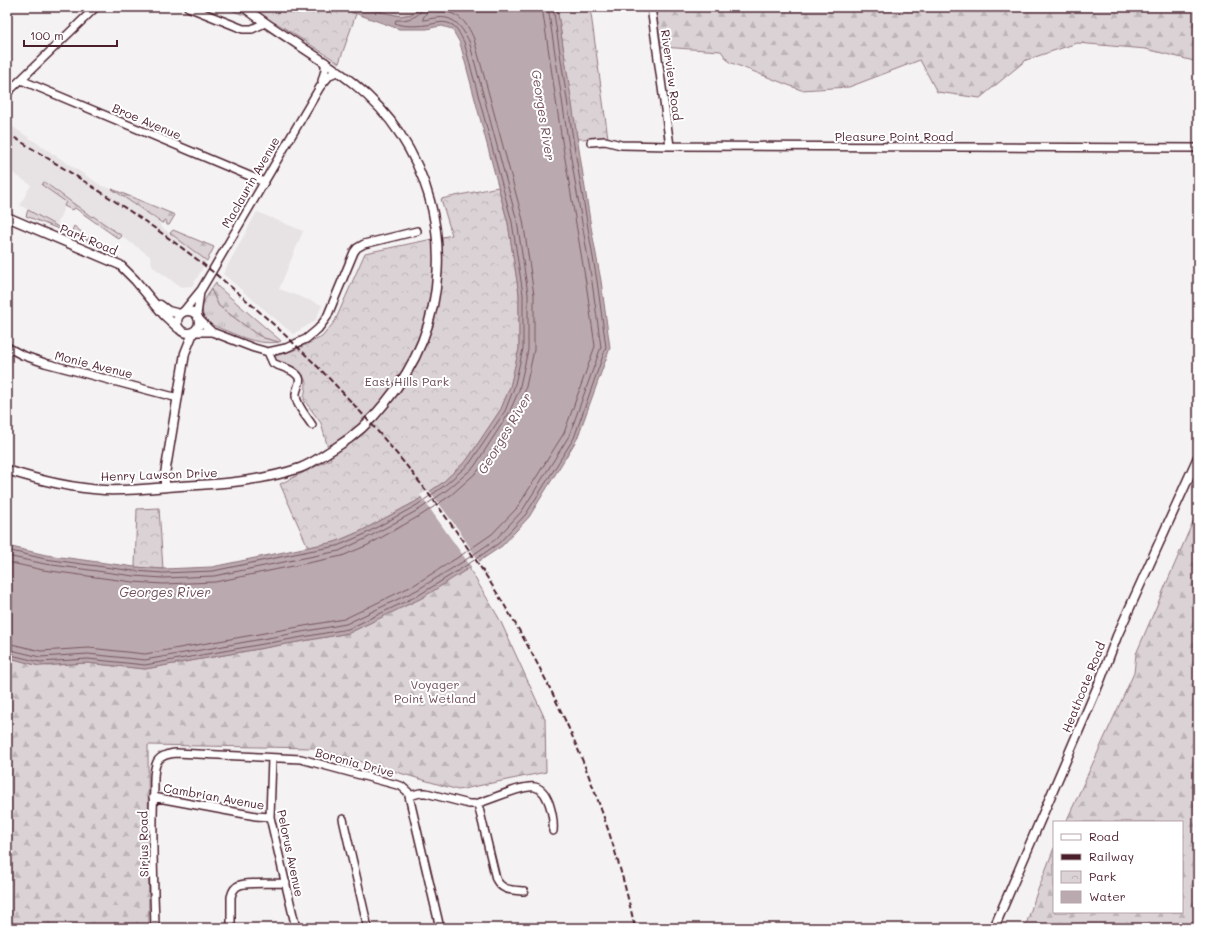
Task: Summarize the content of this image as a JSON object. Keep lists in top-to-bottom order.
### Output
{
  "streets": {
    "main road": ["Park Road", "Henry Lawson Drive", "Heathcote Road"],
    "street": [
      "Riverview Road",
      "Broe Avenue",
      "Pleasure Point Road",
      "Maclaurin Avenue",
      "Monie Avenue",
      "Boronia Drive",
      "Cambrian Avenue",
      "Sirius Road",
      "Pelorus Avenue"
    ]
  },
  "crossings": [
    ["Riverview Road", "Pleasure Point Road"],
    ["Broe Avenue", "Maclaurin Avenue"],
    ["Maclaurin Avenue", "Park Road"],
    ["Maclaurin Avenue", "Henry Lawson Drive"],
    ["Boronia Drive", "Sirius Road"],
    ["Boronia Drive", "Pelorus Avenue"],
    ["Cambrian Avenue", "Sirius Road"],
    ["Cambrian Avenue", "Pelorus Avenue"]
  ],
  "water": ["Georges River"],
  "parks": ["East Hills Park", "Voyager Point Wetland"],
  "legend": [
    "Road",
    "Railway",
    "Park",
    "Water"
  ],
  "scale_bar": "100 m"
}
